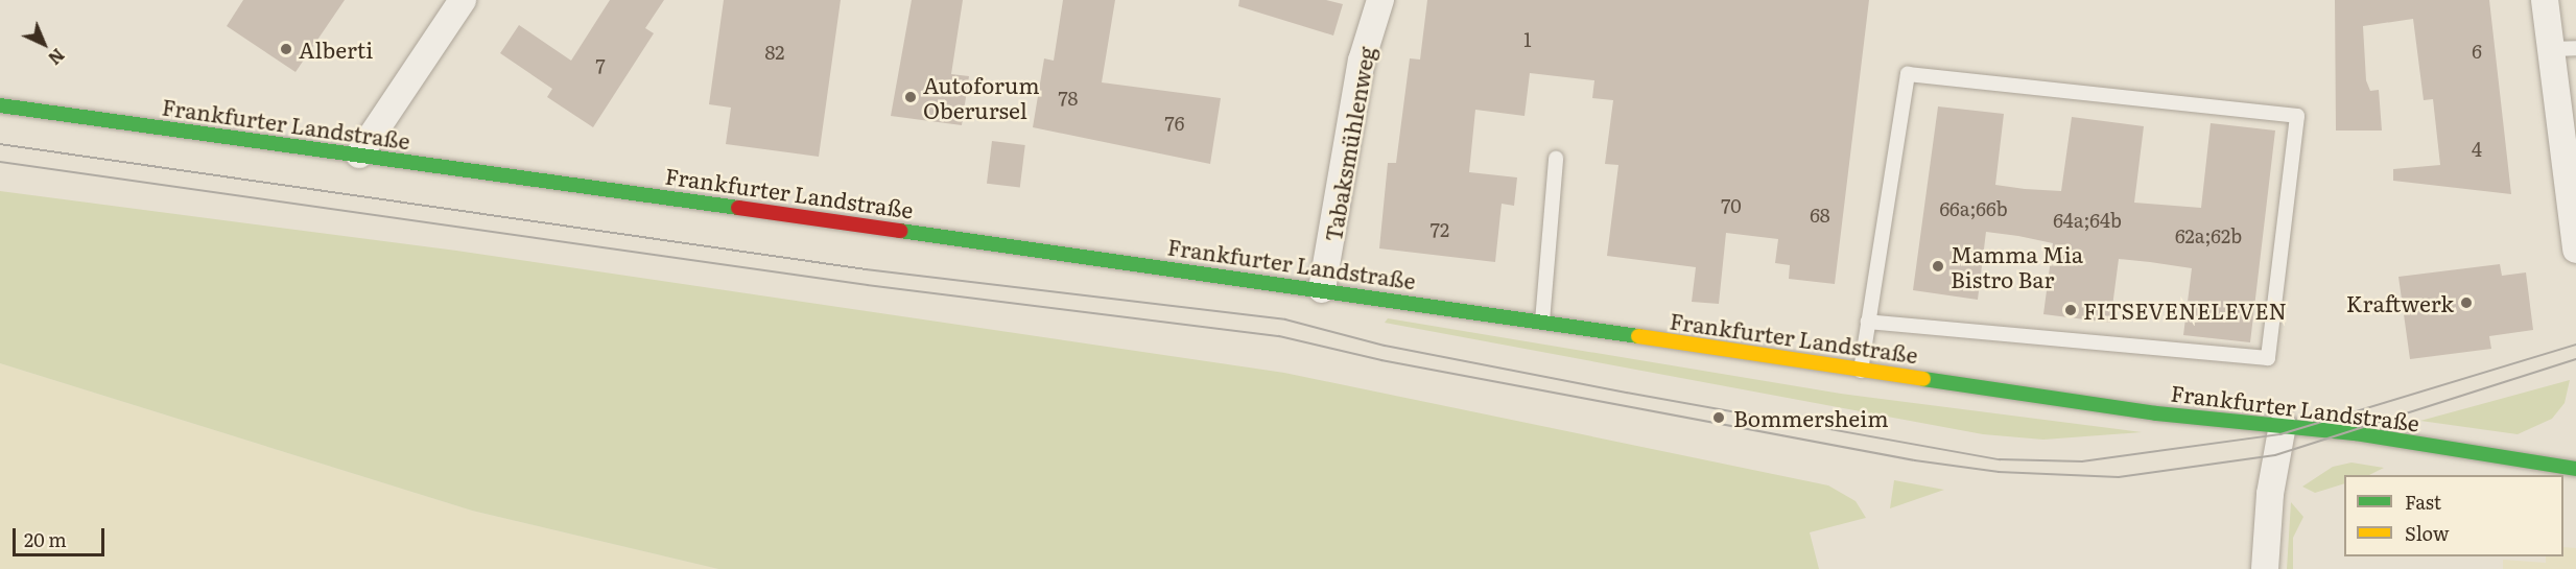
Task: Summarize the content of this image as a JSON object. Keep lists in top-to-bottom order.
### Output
{
  "streets": {
    "main road": ["Frankfurter Landstraße"],
    "street": ["Tabaksmühlenweg"]
  },
  "crossings": [
    ["Frankfurter Landstraße", "Tabaksmühlenweg"]
  ],
  "places": [
    "Alberti",
    "Autoforum Oberursel",
    "Mamma Mia Bistro Bar",
    "Kraftwerk",
    "FITSEVENELEVEN",
    "Bommersheim"
  ],
  "house_numbers": [
    "1",
    "6",
    "82",
    "7",
    "78",
    "76",
    "4",
    "70",
    "66a;66b",
    "68",
    "64a;64b",
    "72",
    "62a;62b"
  ],
  "legend": ["Fast", "Slow"],
  "scale_bar": "20 m",
  "north": "bottom right"
}
